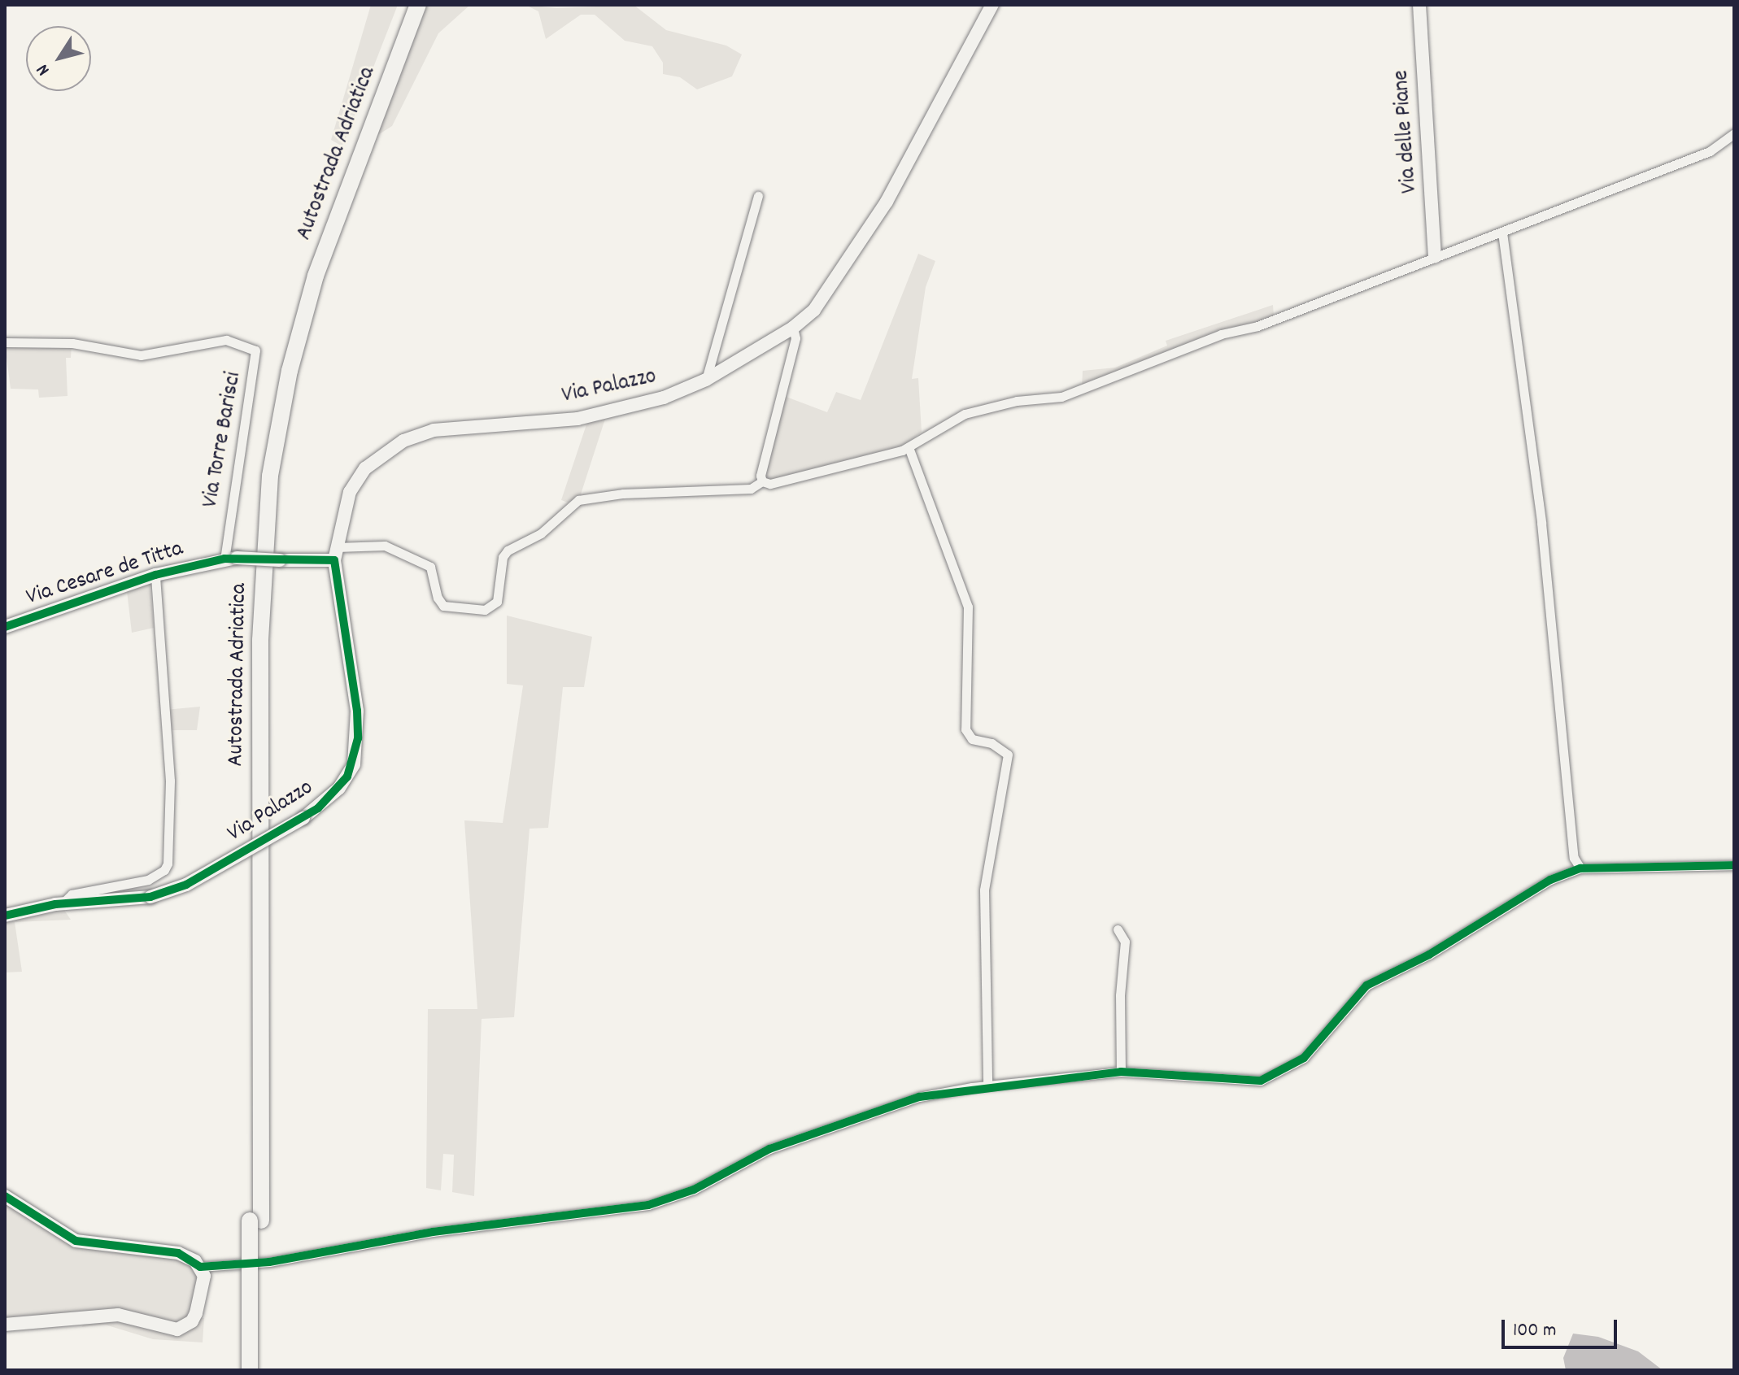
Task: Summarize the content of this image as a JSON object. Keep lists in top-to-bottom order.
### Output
{
  "streets": {
    "highway": ["Autostrada Adriatica"],
    "street": [
      "Via delle Piane",
      "Via Palazzo",
      "Via Torre Barisci",
      "Via Cesare de Titta"
    ]
  },
  "crossings": [
    ["Via Palazzo", "Via Cesare de Titta"],
    ["Via Torre Barisci", "Via Cesare de Titta"]
  ],
  "scale_bar": "100 m",
  "north": "bottom left"
}
